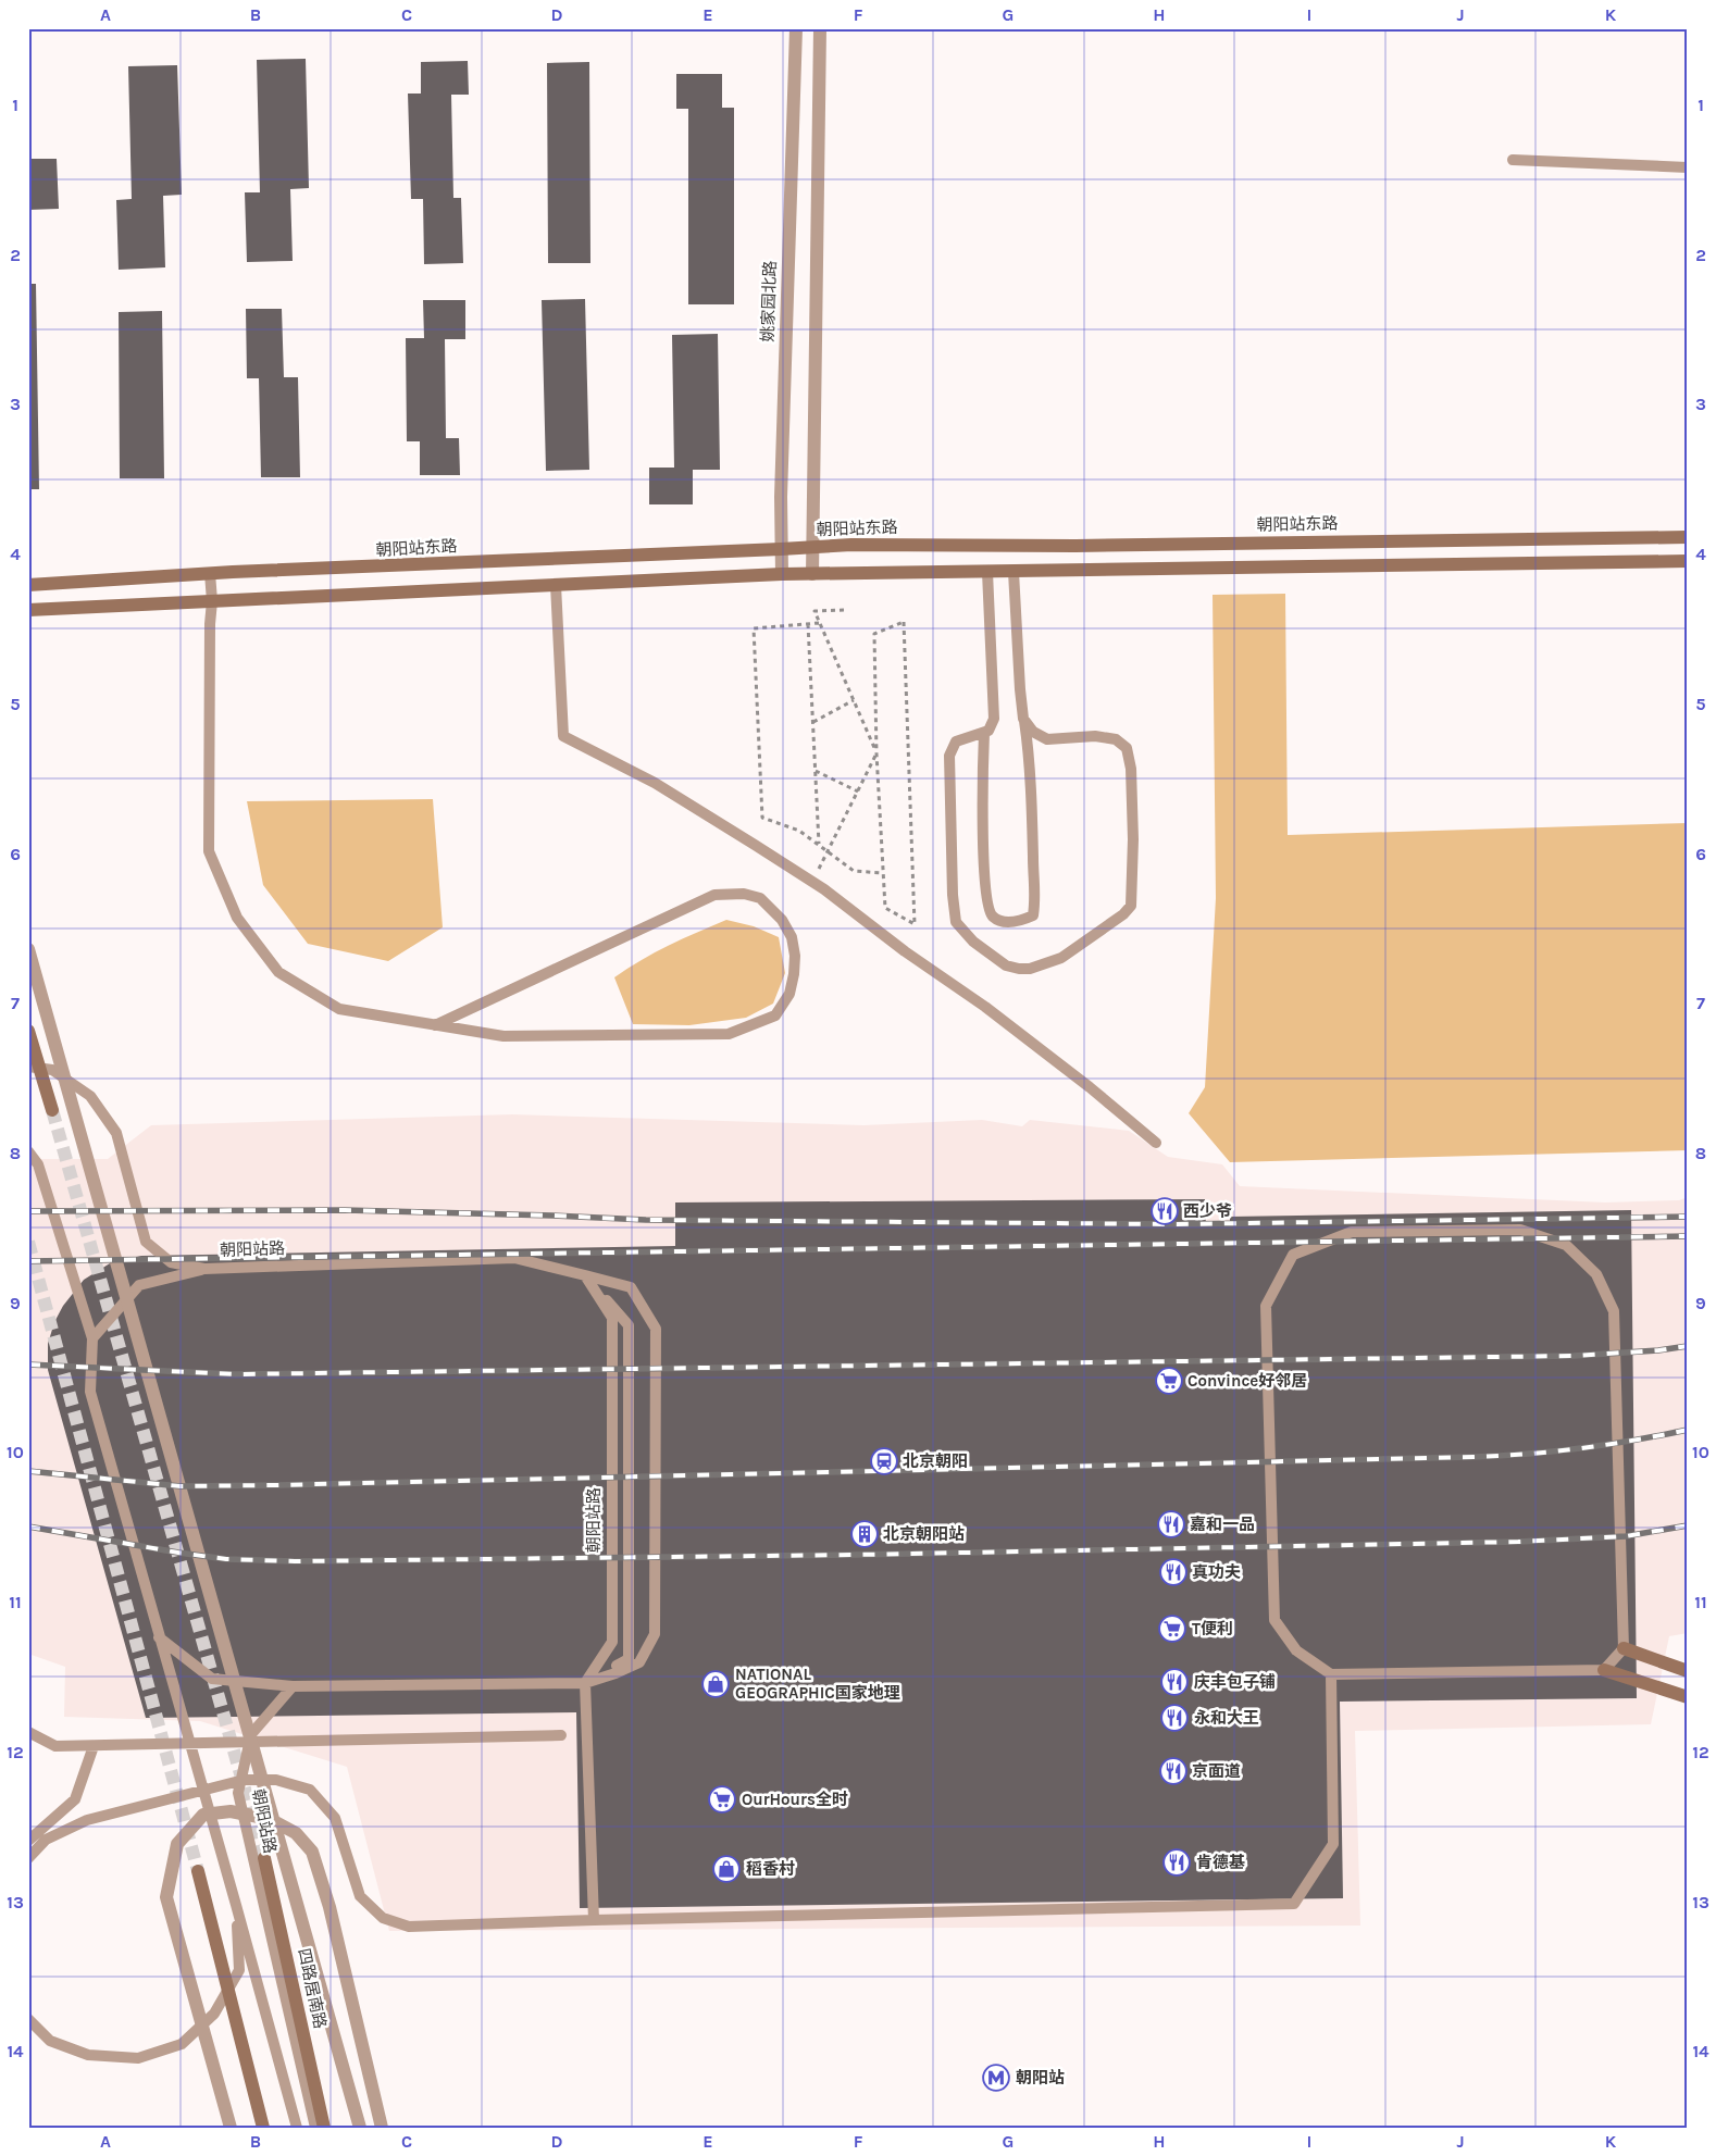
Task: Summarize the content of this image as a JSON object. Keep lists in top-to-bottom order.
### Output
{
  "streets": {
    "main road": ["朝阳站东路", "四路居南路"],
    "street": ["姚家园北路"],
    "lane": ["朝阳站路"]
  },
  "crossings": [
    ["姚家园北路", "朝阳站东路"]
  ],
  "places": {
    "restaurant": [
      "西少爷",
      "嘉和一品",
      "真功夫",
      "庆丰包子铺",
      "永和大王",
      "京面道",
      "肯德基"
    ],
    "supermarket": ["Convince好邻居", "T便利", "OurHours全时"],
    "station": ["北京朝阳"],
    "building": ["北京朝阳站"],
    "shop": ["NATIONAL GEOGRAPHIC国家地理", "稻香村"],
    "metro station": ["朝阳站"]
  },
  "grid": {
    "columns": [
      "A",
      "B",
      "C",
      "D",
      "E",
      "F",
      "G",
      "H",
      "I",
      "J",
      "K"
    ],
    "rows": [
      "1",
      "2",
      "3",
      "4",
      "5",
      "6",
      "7",
      "8",
      "9",
      "10",
      "11",
      "12",
      "13",
      "14"
    ]
  }
}
